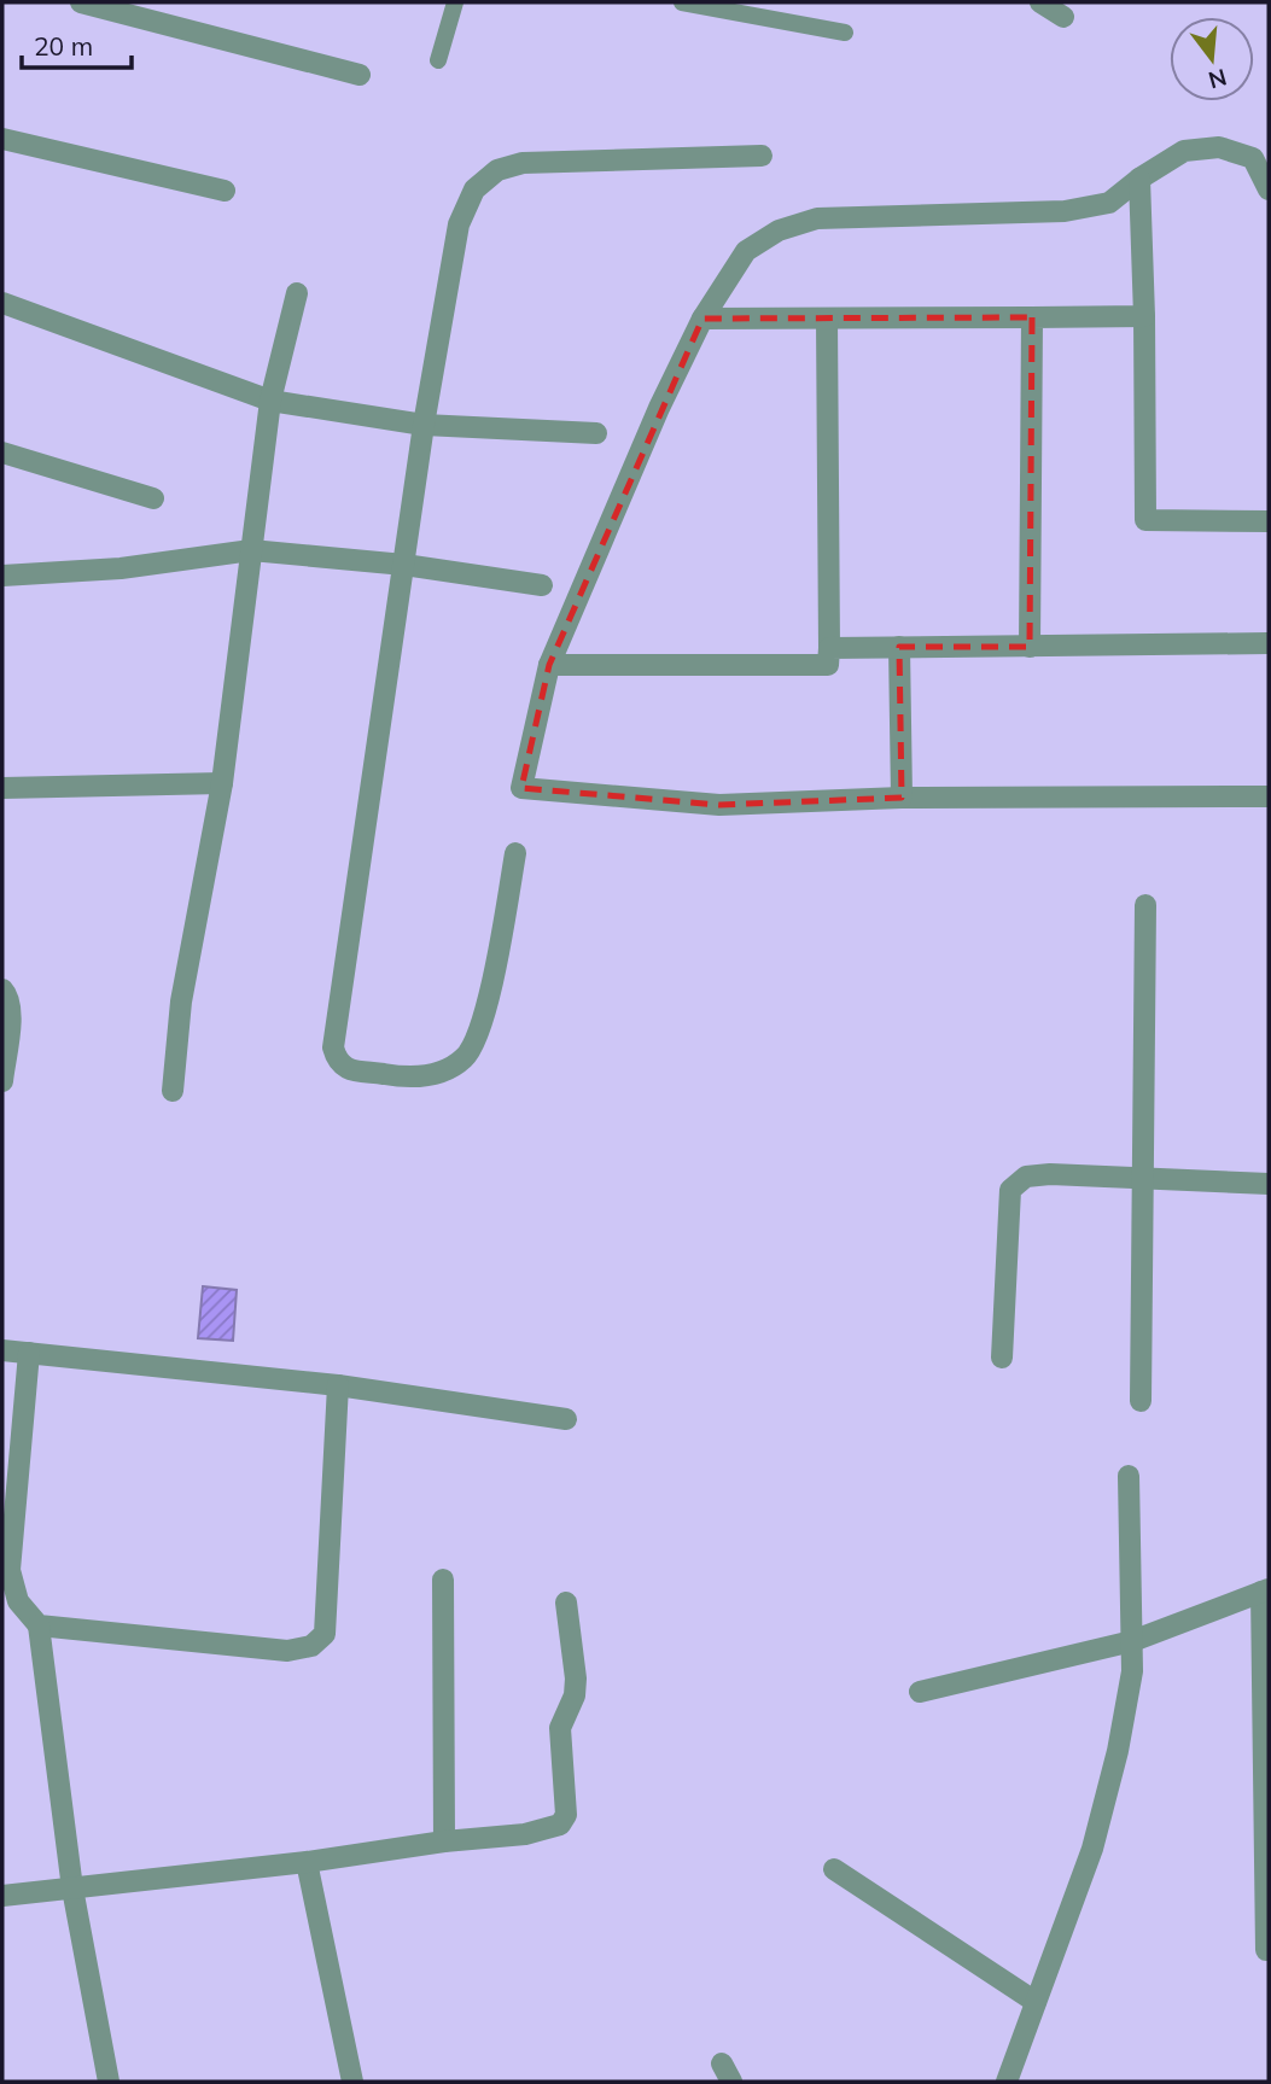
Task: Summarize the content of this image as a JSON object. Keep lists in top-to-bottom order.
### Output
{
  "scale_bar": "20 m",
  "north": "bottom"
}
